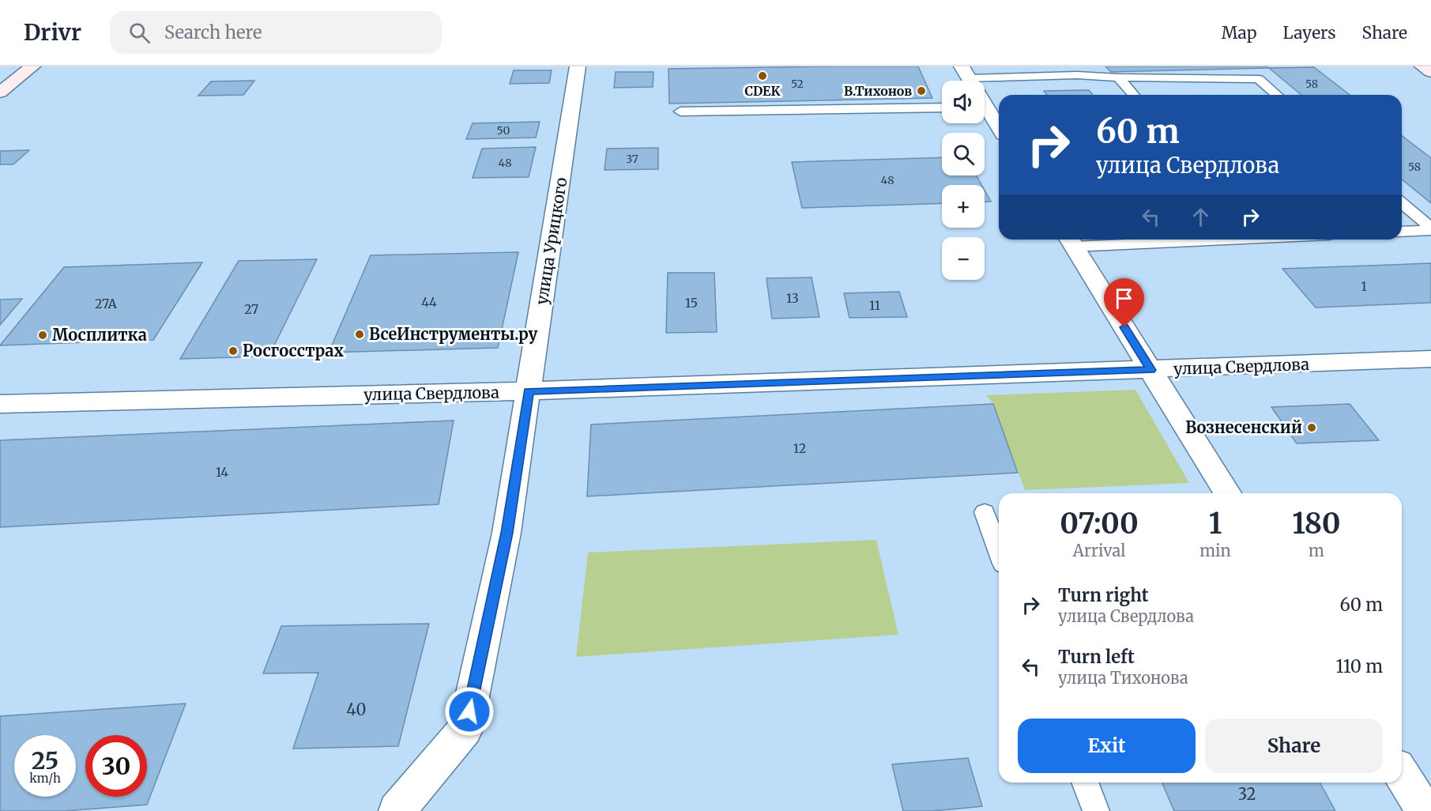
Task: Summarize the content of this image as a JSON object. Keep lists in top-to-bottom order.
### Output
{
  "streets": {
    "street": ["улица Урицкого", "улица Свердлова"]
  },
  "crossings": [
    ["улица Урицкого", "улица Свердлова"]
  ],
  "places": [
    "CDEK",
    "В.Тихонов",
    "ВсеИнструменты.ру",
    "Мосплитка",
    "Росгосстрах",
    "Вознесенский"
  ],
  "house_numbers": [
    "52",
    "58",
    "50",
    "37",
    "48",
    "58",
    "48",
    "1",
    "13",
    "44",
    "15",
    "27А",
    "11",
    "27",
    "12",
    "14",
    "40",
    "32"
  ],
  "page": {
    "header": "Drivr",
    "search": "Search here",
    "nav": ["Map", "Layers", "Share"],
    "map_buttons": ["+", "−"],
    "turn": ["60 m", "улица Свердлова"],
    "eta": [
      "07:00",
      "Arrival",
      "1",
      "min",
      "180",
      "m"
    ],
    "list": [
      {
        "name": "Turn right",
        "note": "улица Свердлова",
        "value": "60 m"
      },
      {
        "name": "Turn left",
        "note": "улица Тихонова",
        "value": "110 m"
      }
    ],
    "buttons": ["Exit", "Share"],
    "speed": "25 km/h",
    "limit": "30"
  }
}
